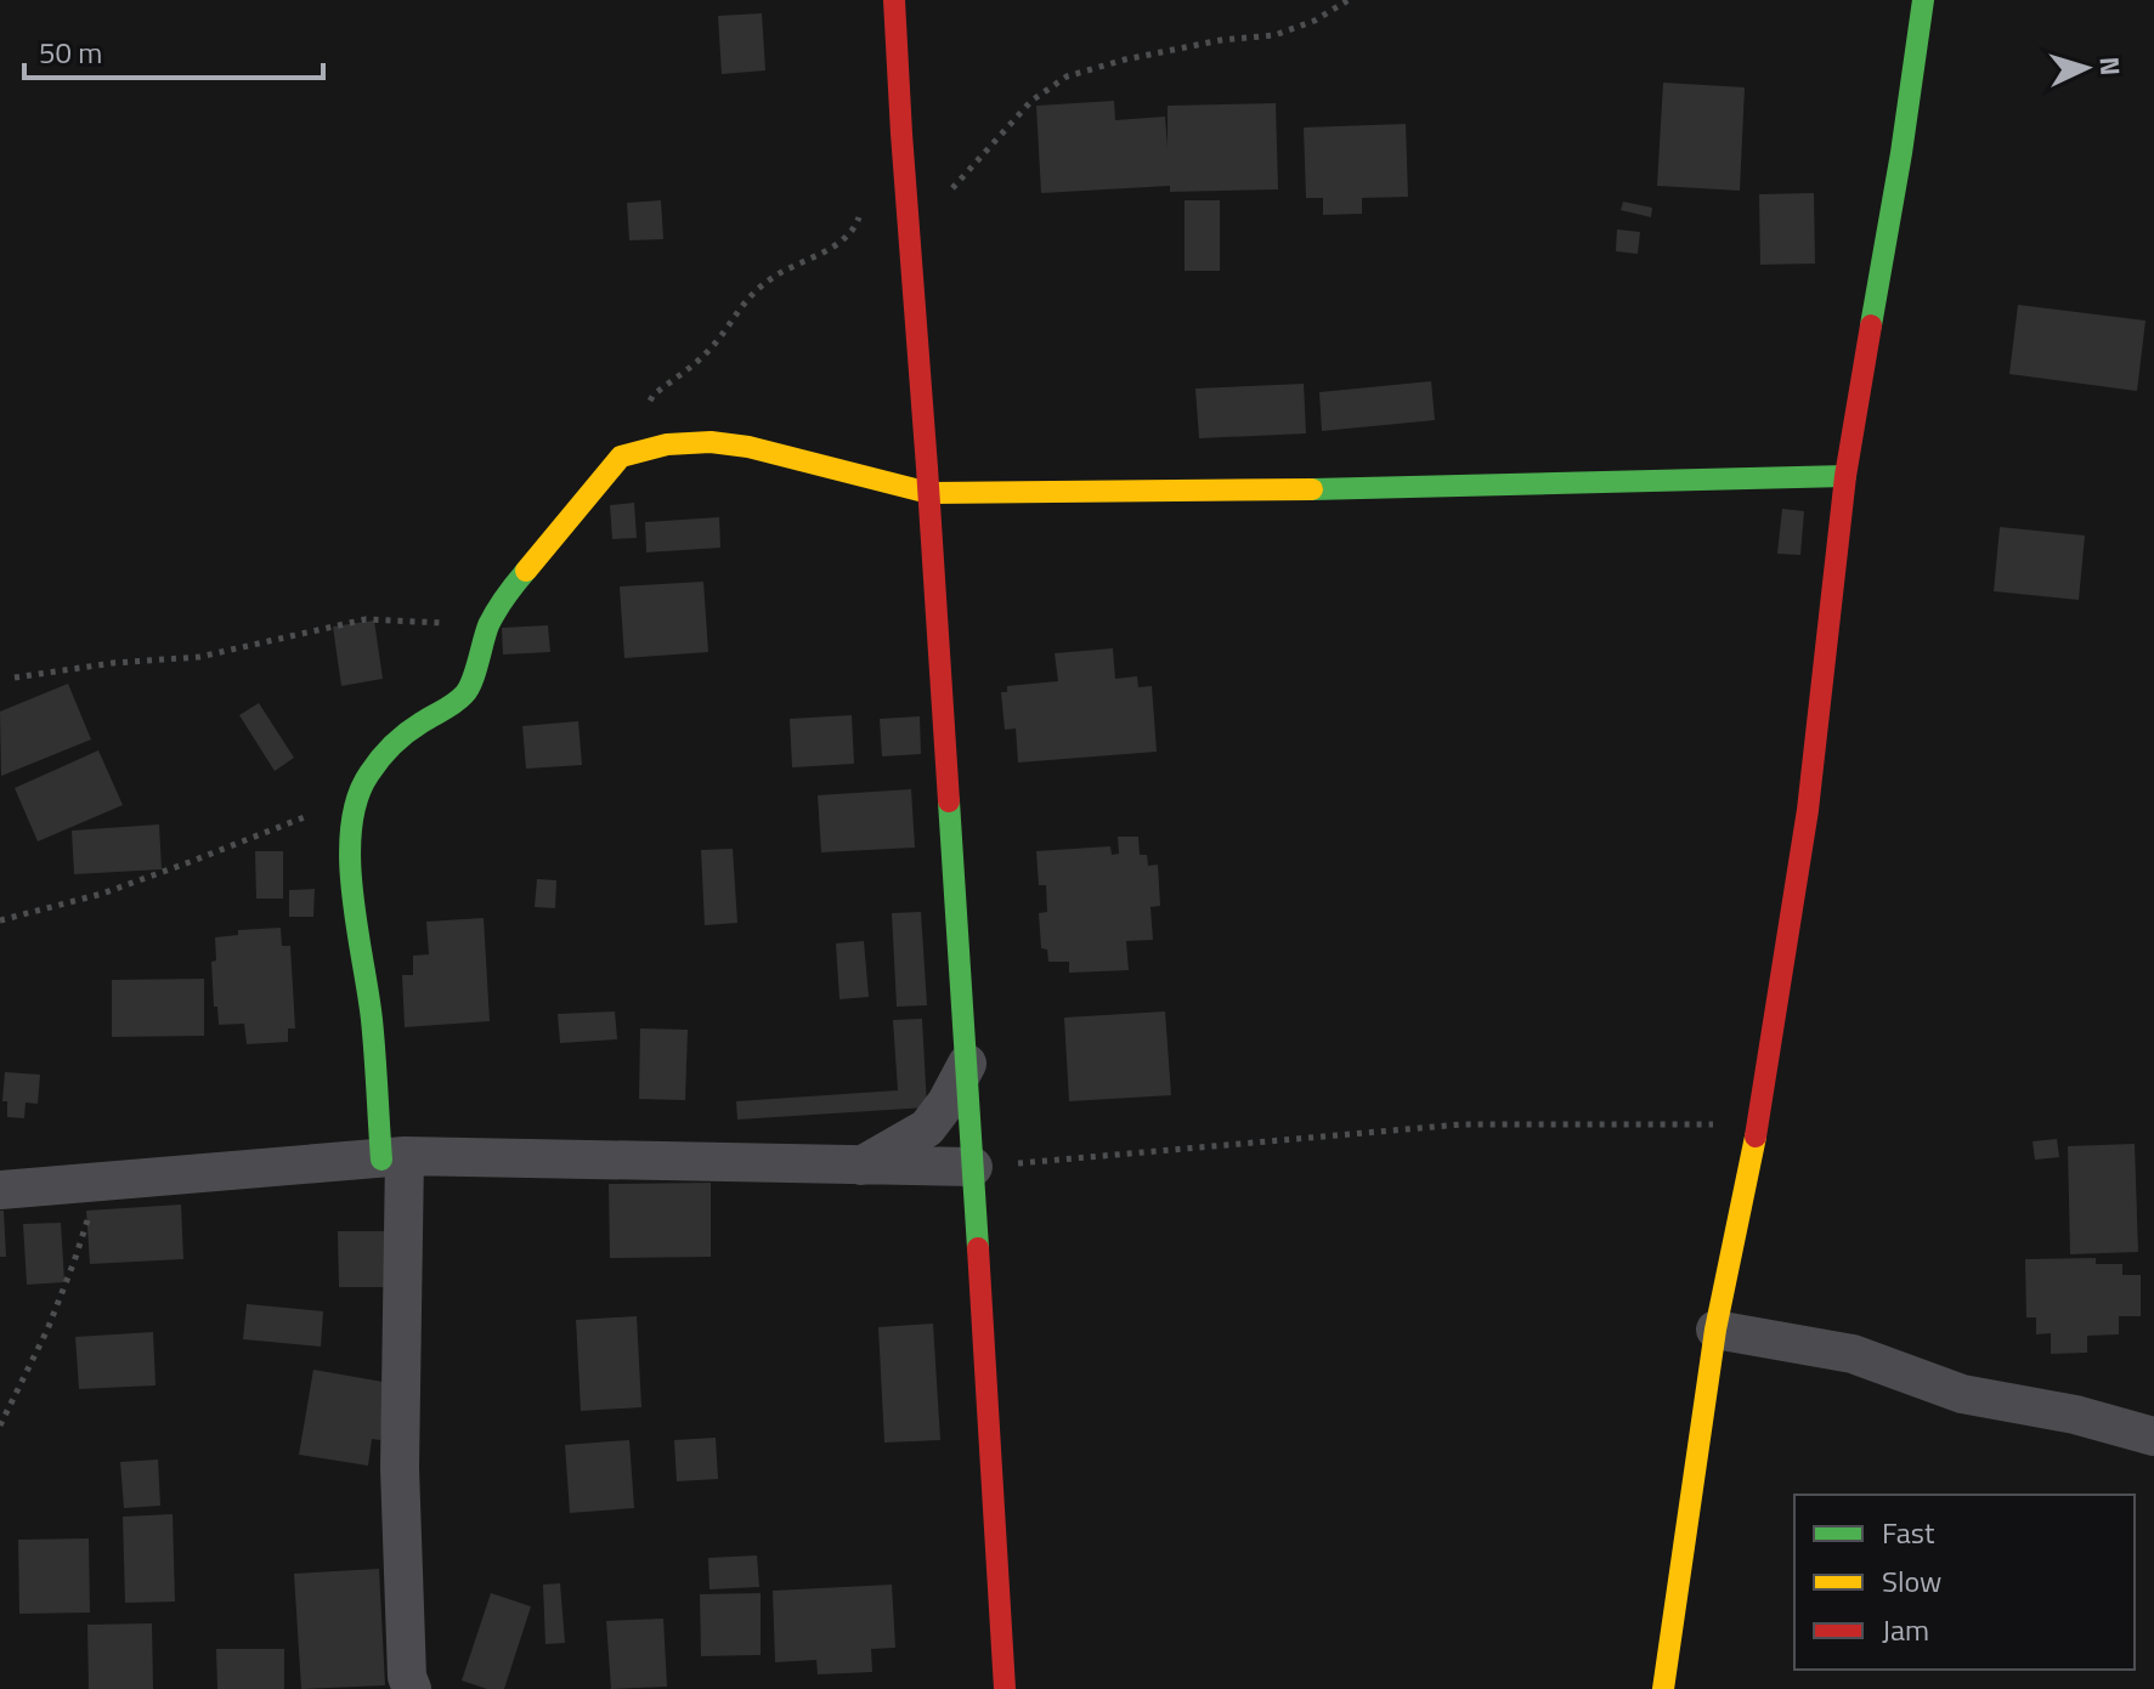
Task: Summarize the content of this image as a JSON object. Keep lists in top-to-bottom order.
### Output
{
  "legend": ["Fast", "Slow", "Jam"],
  "scale_bar": "50 m",
  "north": "right"
}
